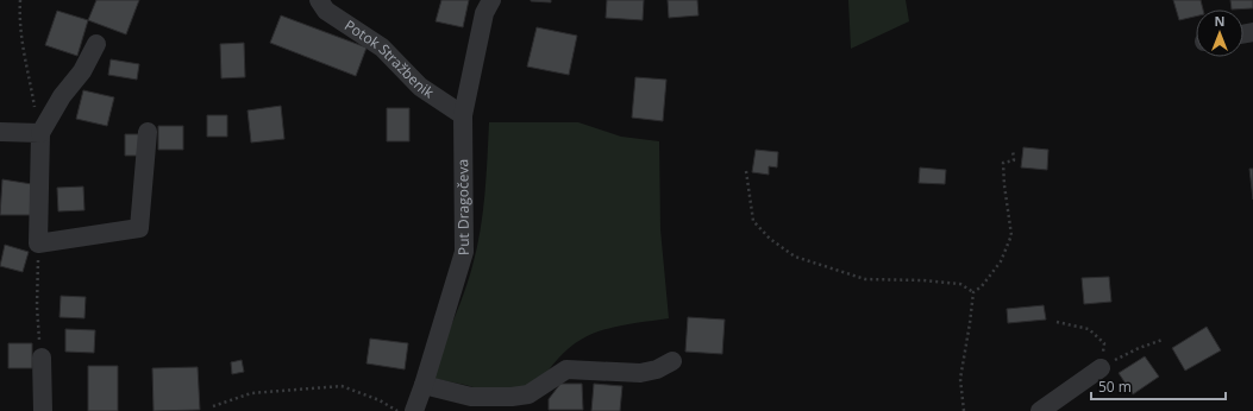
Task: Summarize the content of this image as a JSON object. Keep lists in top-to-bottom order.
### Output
{
  "streets": {
    "street": ["Potok Stražbenik", "Put Dragočeva"]
  },
  "crossings": [
    ["Potok Stražbenik", "Put Dragočeva"]
  ],
  "scale_bar": "50 m",
  "north": "top"
}
